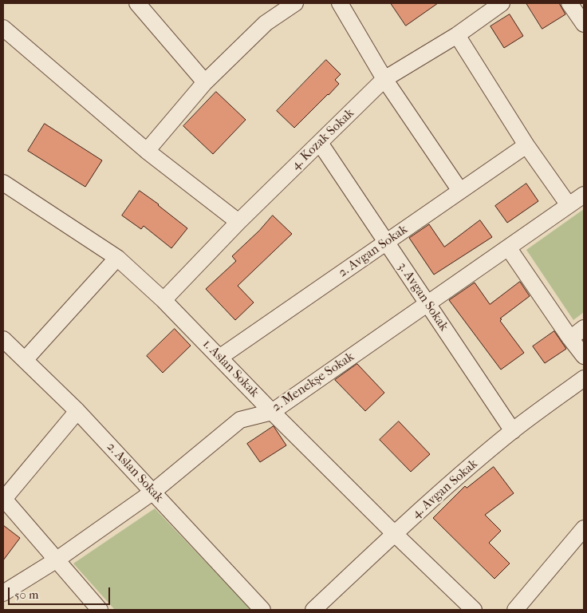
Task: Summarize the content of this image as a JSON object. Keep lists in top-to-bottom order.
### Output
{
  "streets": {
    "street": [
      "4. Kozak Sokak",
      "2. Avgan Sokak",
      "3. Avgan Sokak",
      "1. Aslan Sokak",
      "2. Menekşe Sokak",
      "2. Aslan Sokak",
      "4. Avgan Sokak"
    ]
  },
  "crossings": [
    ["4. Kozak Sokak", "3. Avgan Sokak"],
    ["4. Kozak Sokak", "1. Aslan Sokak"],
    ["2. Avgan Sokak", "3. Avgan Sokak"],
    ["2. Avgan Sokak", "1. Aslan Sokak"],
    ["3. Avgan Sokak", "2. Menekşe Sokak"],
    ["3. Avgan Sokak", "4. Avgan Sokak"],
    ["1. Aslan Sokak", "2. Menekşe Sokak"],
    ["1. Aslan Sokak", "4. Avgan Sokak"],
    ["2. Menekşe Sokak", "2. Aslan Sokak"]
  ],
  "scale_bar": "50 m"
}
